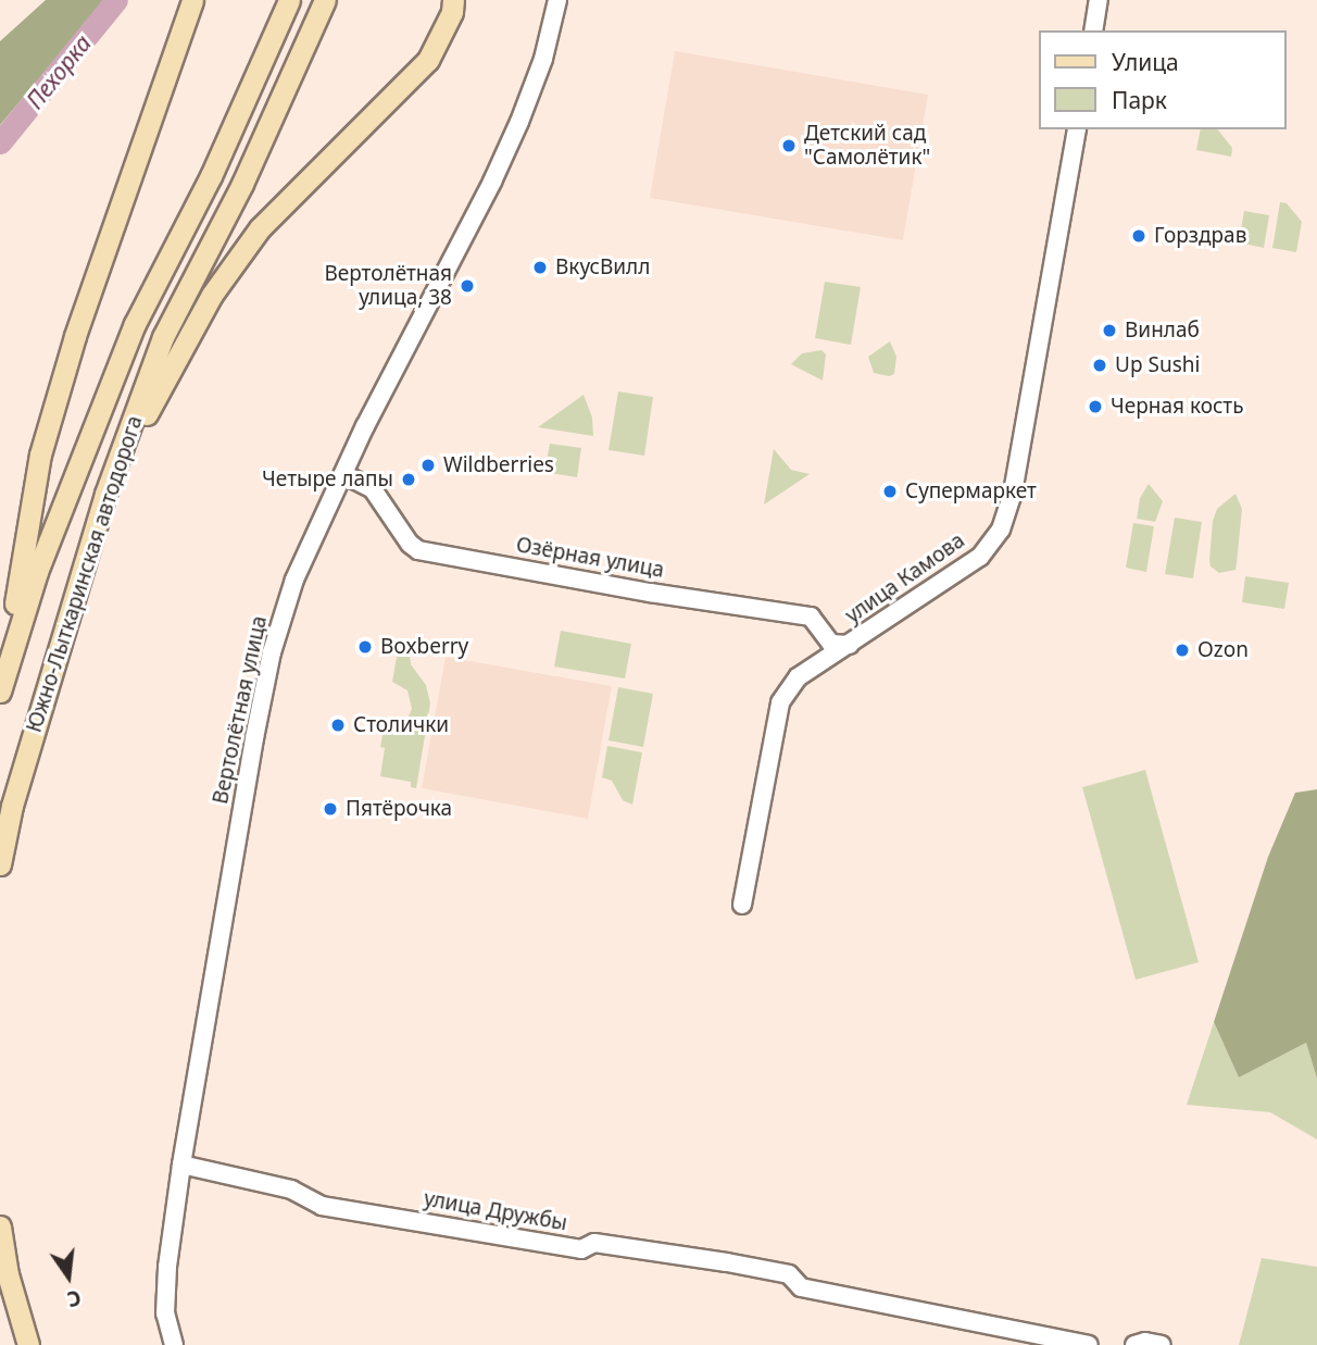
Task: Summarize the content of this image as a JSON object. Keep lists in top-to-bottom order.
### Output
{
  "streets": {
    "main road": ["Южно-Лыткаринская автодорога"],
    "street": [
      "Озёрная улица",
      "улица Камова",
      "Вертолётная улица",
      "улица Дружбы"
    ]
  },
  "crossings": [
    ["Озёрная улица", "улица Камова"],
    ["Озёрная улица", "Вертолётная улица"],
    ["Вертолётная улица", "улица Дружбы"]
  ],
  "water": ["Пехорка"],
  "places": [
    "Детский сад \"Самолётик\"",
    "Горздрав",
    "ВкусВилл",
    "Вертолётная улица, 38",
    "Винлаб",
    "Up Sushi",
    "Черная кость",
    "Wildberries",
    "Четыре лапы",
    "Супермаркет",
    "Boxberry",
    "Ozon",
    "Столички",
    "Пятёрочка"
  ],
  "legend": ["Улица", "Парк"],
  "north": "bottom"
}
